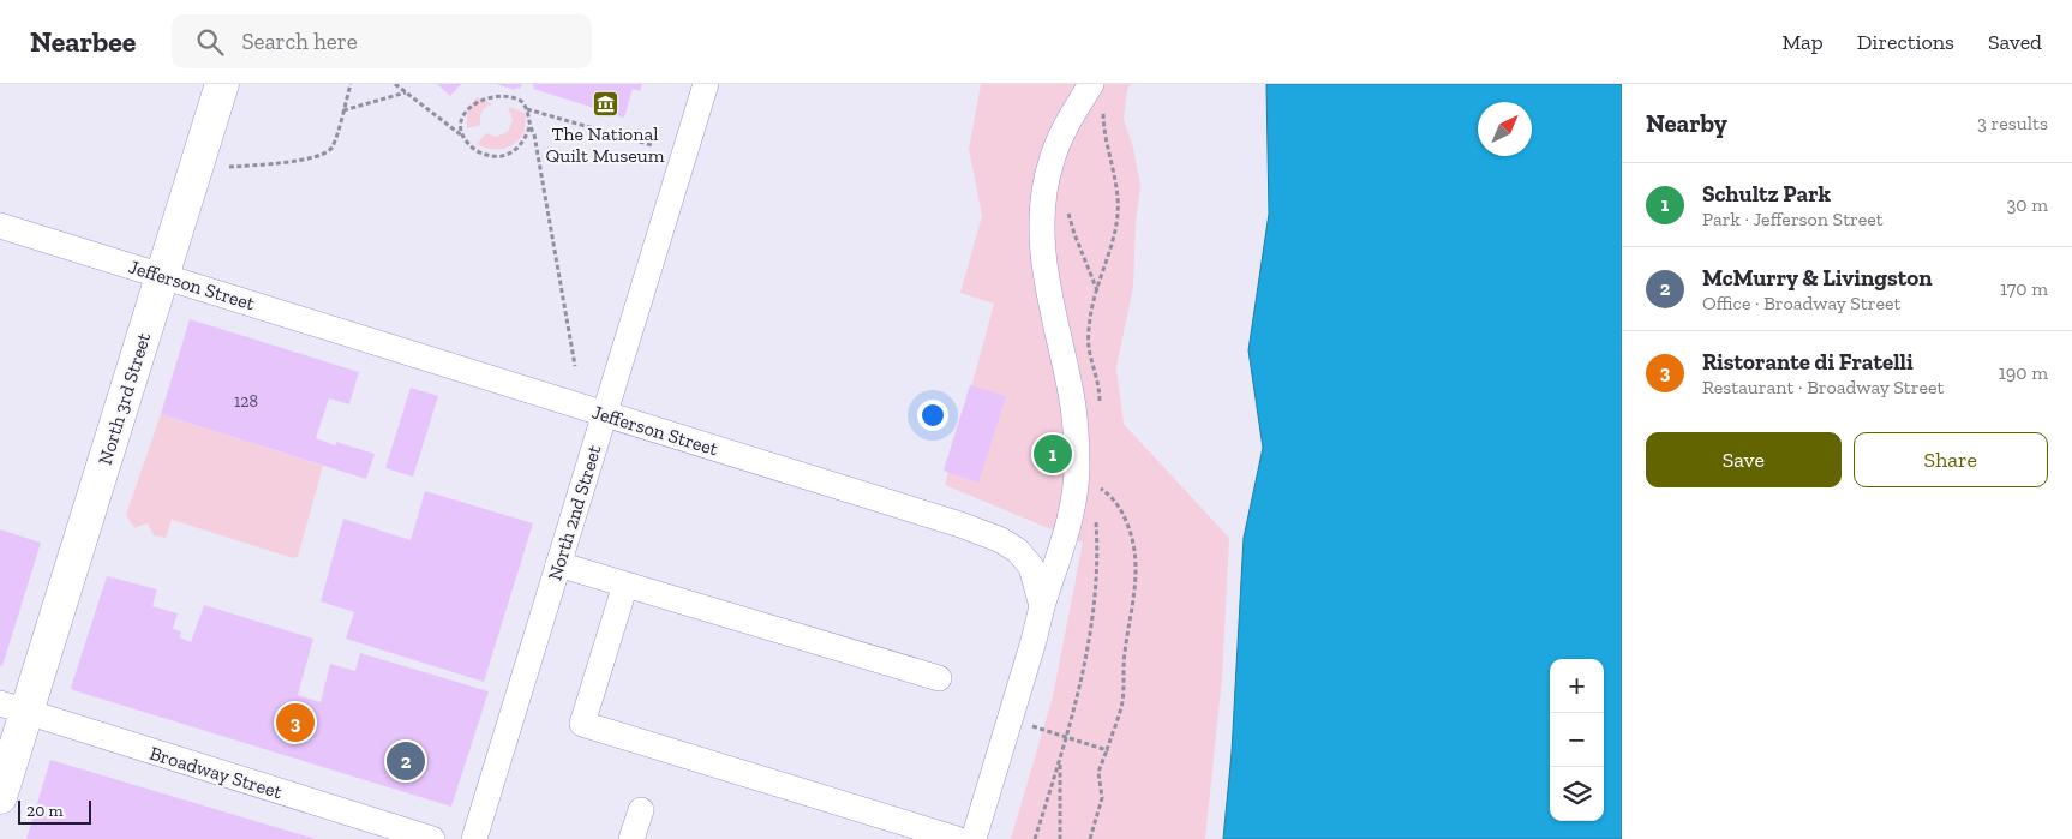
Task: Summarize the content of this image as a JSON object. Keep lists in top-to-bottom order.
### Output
{
  "streets": {
    "main road": ["North 3rd Street"],
    "street": ["Jefferson Street", "North 2nd Street", "Broadway Street"]
  },
  "crossings": [
    ["Jefferson Street", "North 3rd Street"],
    ["Jefferson Street", "North 2nd Street"],
    ["North 3rd Street", "Broadway Street"]
  ],
  "places": {
    "museum": ["The National Quilt Museum"]
  },
  "house_numbers": ["128"],
  "scale_bar": "20 m",
  "north": "top right",
  "page": {
    "header": "Nearbee",
    "search": "Search here",
    "nav": ["Map", "Directions", "Saved"],
    "heading": ["Nearby", "3 results"],
    "list": [
      {
        "mark": "1",
        "name": "Schultz Park",
        "note": "Park · Jefferson Street",
        "value": "30 m"
      },
      {
        "mark": "2",
        "name": "McMurry & Livingston",
        "note": "Office · Broadway Street",
        "value": "170 m"
      },
      {
        "mark": "3",
        "name": "Ristorante di Fratelli",
        "note": "Restaurant · Broadway Street",
        "value": "190 m"
      }
    ],
    "buttons": ["Save", "Share"],
    "pins": ["1", "3", "2"],
    "map_buttons": ["+", "−"],
    "scale": "20 m"
  }
}
